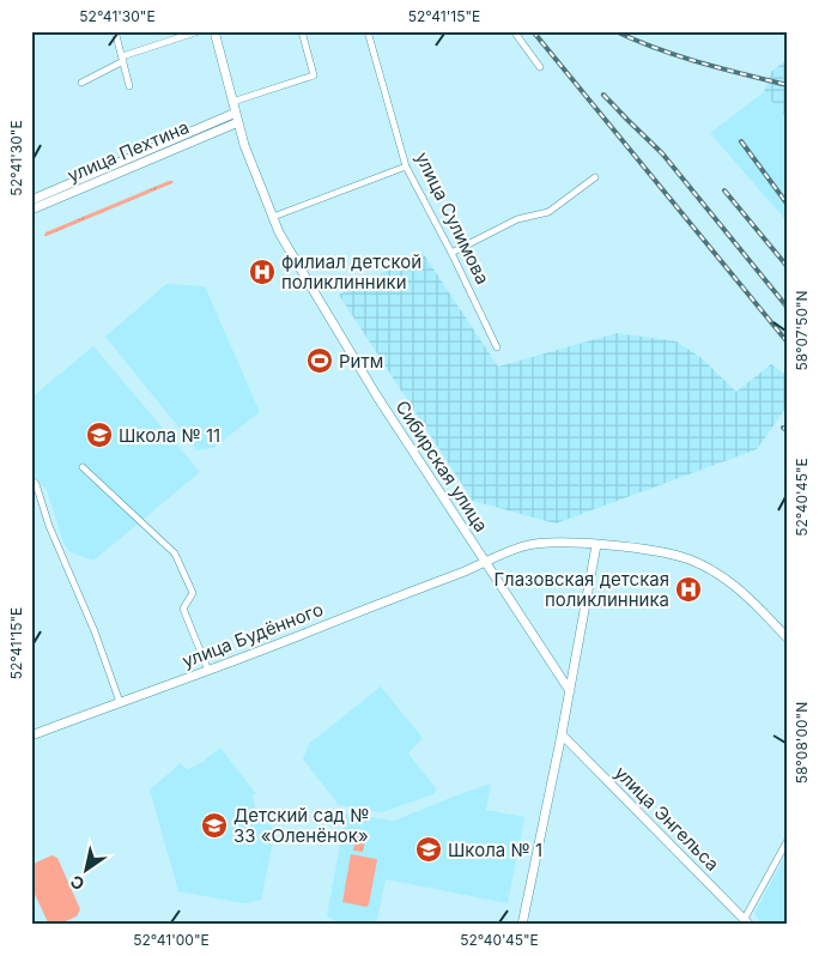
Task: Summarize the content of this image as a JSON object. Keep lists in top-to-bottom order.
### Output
{
  "streets": {
    "main road": [
      "улица Пехтина",
      "Сибирская улица",
      "улица Будённого",
      "улица Энгельса"
    ],
    "street": ["улица Сулимова"]
  },
  "crossings": [
    ["улица Пехтина", "Сибирская улица"],
    ["Сибирская улица", "улица Будённого"]
  ],
  "places": {
    "hospital": ["филиал детской поликлинники", "Глазовская детская поликлинника"],
    "sports": ["Ритм"],
    "school or university": ["Школа № 11", "Детский сад № 33 «Оленёнок»", "Школа № 1"]
  },
  "north": "bottom left",
  "coordinates": [
    "52°41'30\"E",
    "52°41'15\"E",
    "58°07'50\"N",
    "52°40'45\"E",
    "58°08'00\"N",
    "52°41'00\"E"
  ]
}
